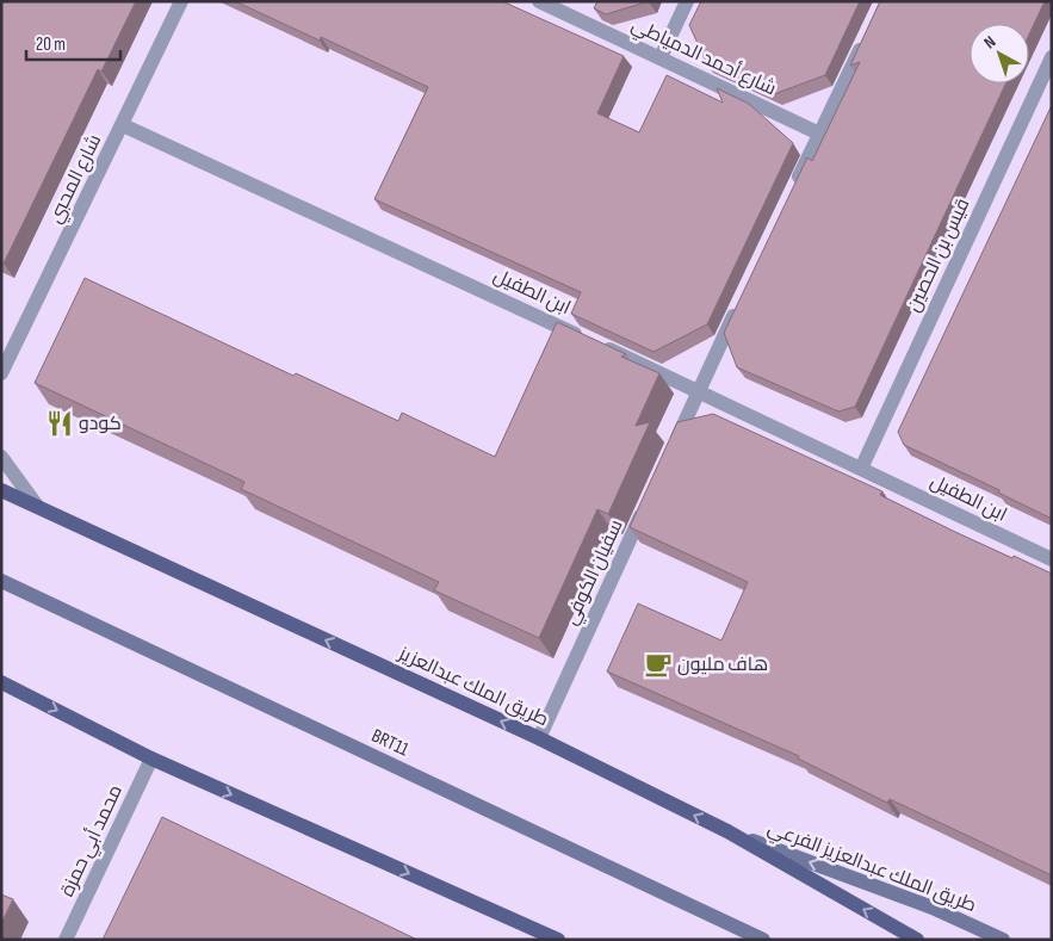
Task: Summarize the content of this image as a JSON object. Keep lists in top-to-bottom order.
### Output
{
  "streets": {
    "main road": ["طريق الملك عبدالعزيز", "BRT11", "طريق الملك عبدالعزيز الفرعي"],
    "street": [
      "شارع أحمد الدمياطي",
      "شارع المحبي",
      "قيس بن الحصين",
      "ابن الطفيل",
      "سفيان الكوفي",
      "محمد أبي حمزة"
    ]
  },
  "crossings": [
    ["شارع المحبي", "ابن الطفيل"],
    ["قيس بن الحصين", "ابن الطفيل"],
    ["سفيان الكوفي", "طريق الملك عبدالعزيز"],
    ["طريق الملك عبدالعزيز", "طريق الملك عبدالعزيز الفرعي"]
  ],
  "one_way": ["طريق الملك عبدالعزيز", "طريق الملك عبدالعزيز الفرعي"],
  "places": {
    "restaurant": ["كودو"],
    "cafe": ["هاف مليون"]
  },
  "scale_bar": "20 m",
  "north": "top left"
}
